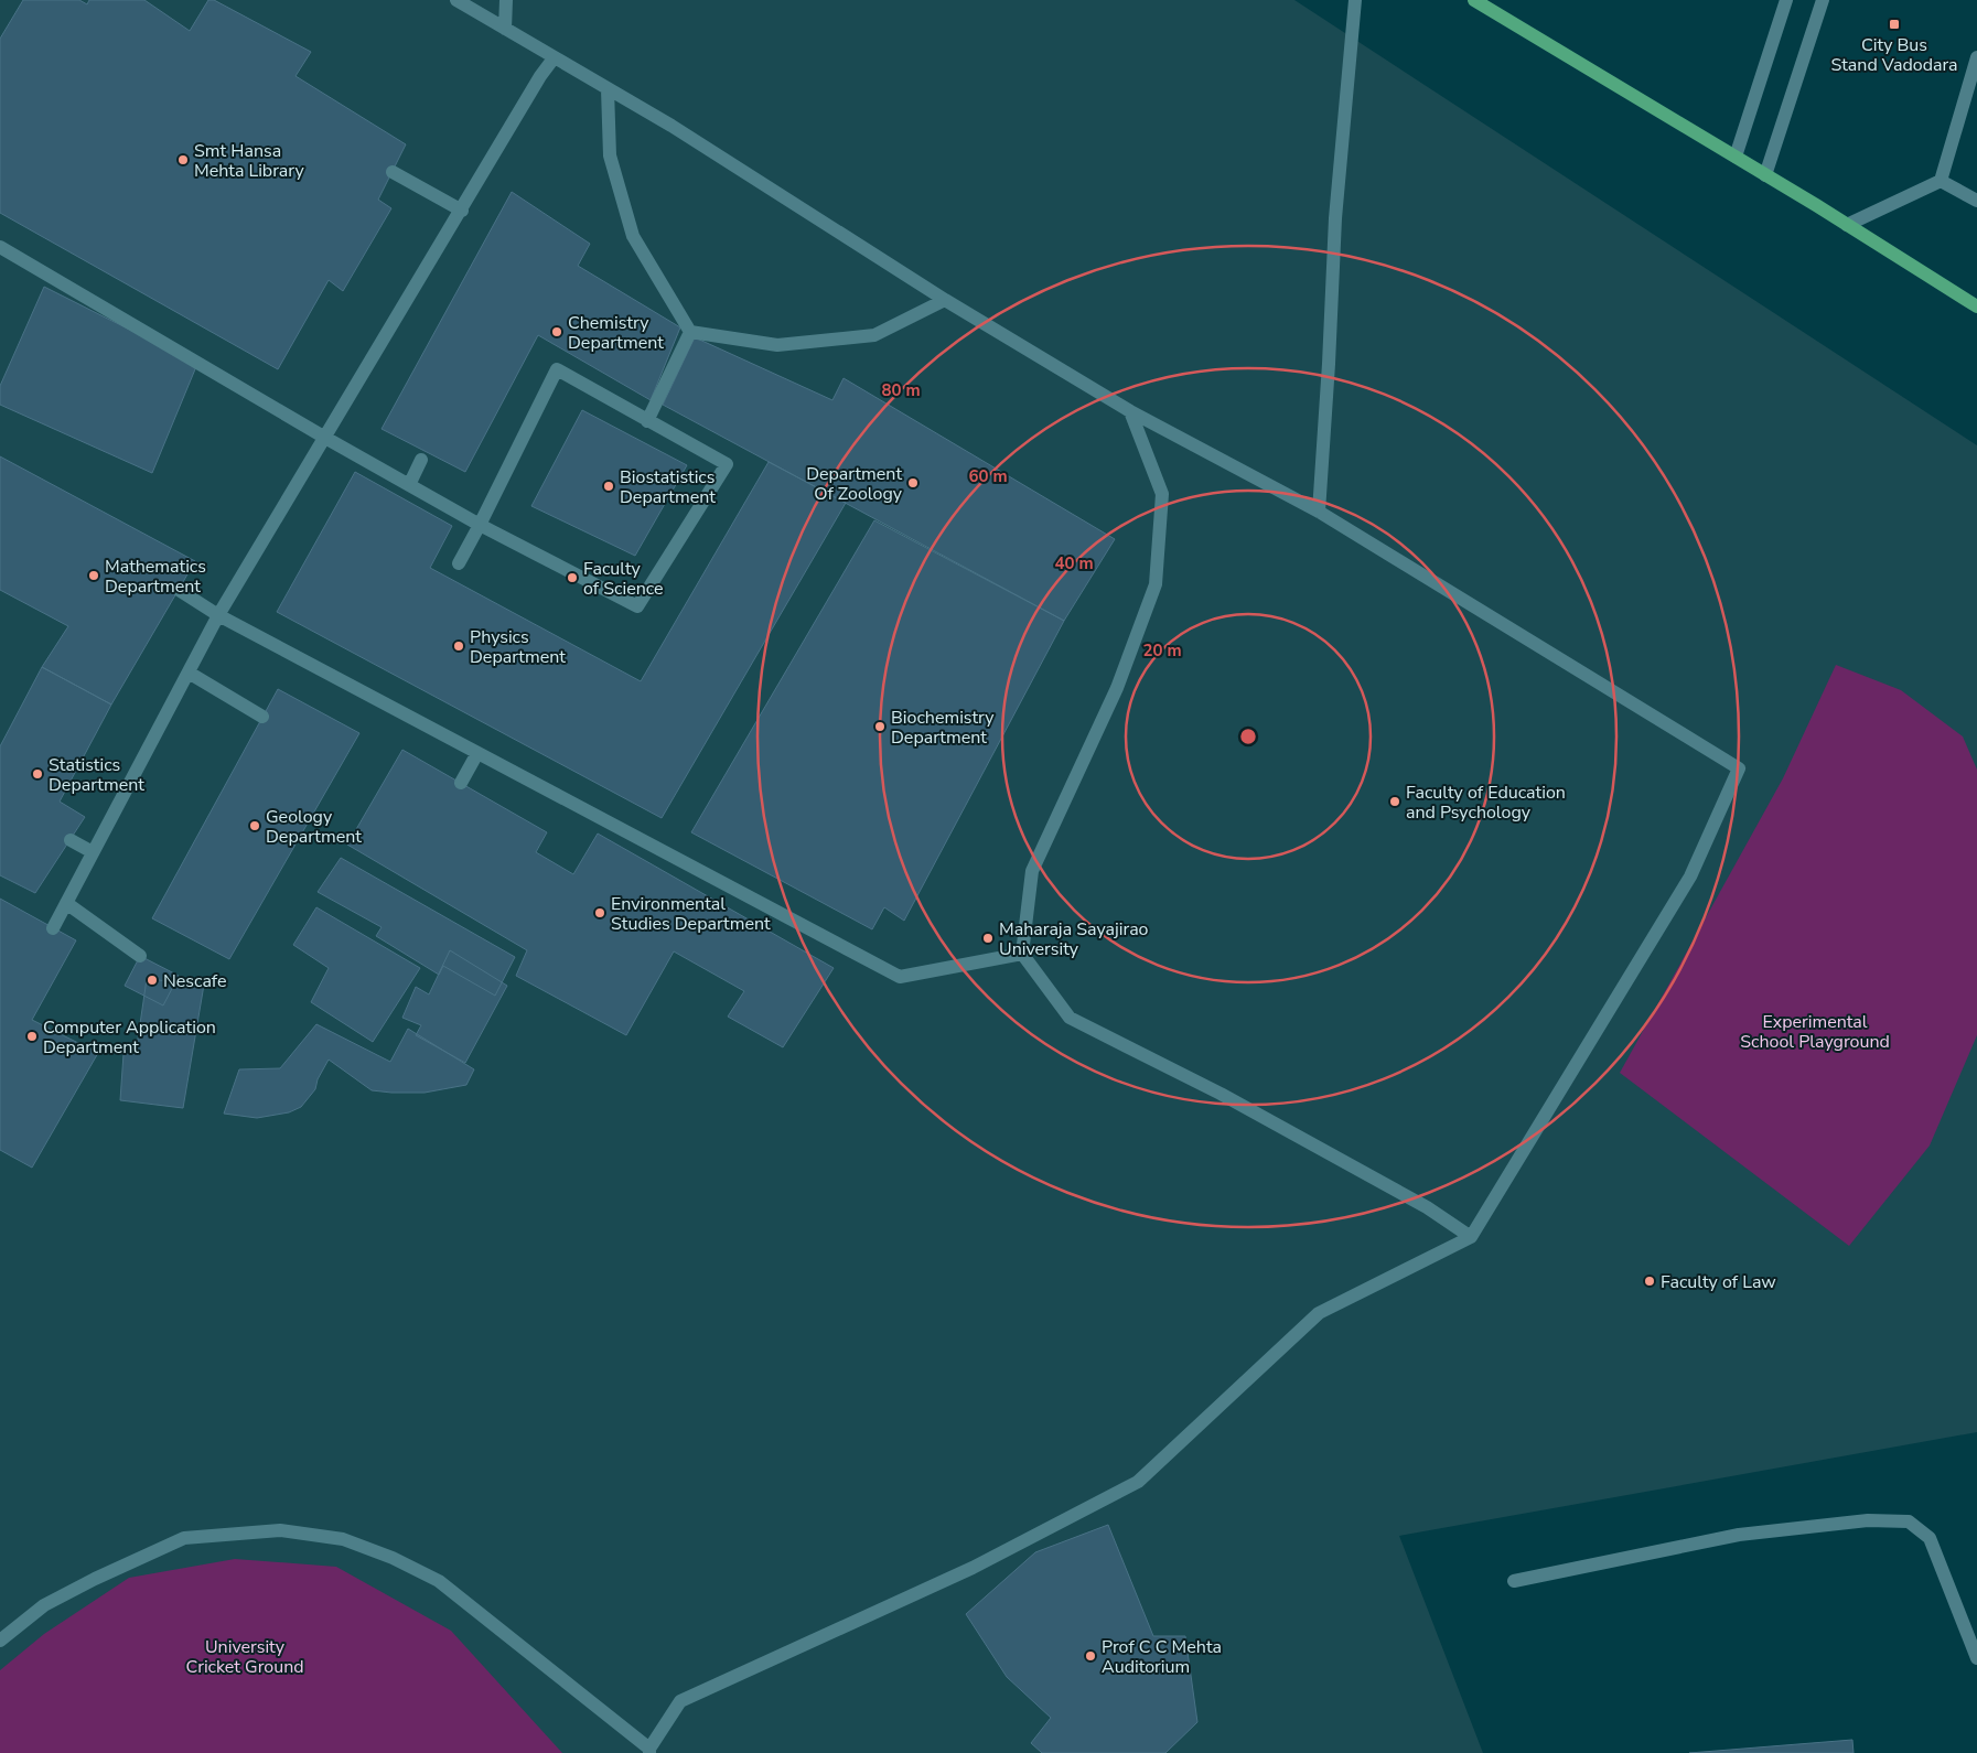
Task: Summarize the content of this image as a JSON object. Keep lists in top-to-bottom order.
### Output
{
  "parks": ["Experimental School Playground", "University Cricket Ground"],
  "places": {
    "transit": ["City Bus Stand Vadodara"],
    "other": [
      "Smt Hansa Mehta Library",
      "Chemistry Department",
      "Department Of Zoology",
      "Biostatistics Department",
      "Mathematics Department",
      "Faculty of Science",
      "Physics Department",
      "Biochemistry Department",
      "Statistics Department",
      "Faculty of Education and Psychology",
      "Geology Department",
      "Environmental Studies Department",
      "Maharaja Sayajirao University",
      "Nescafe",
      "Computer Application Department",
      "Faculty of Law",
      "Prof C C Mehta Auditorium"
    ]
  },
  "rings": [
    "80 m",
    "60 m",
    "40 m",
    "20 m"
  ]
}
